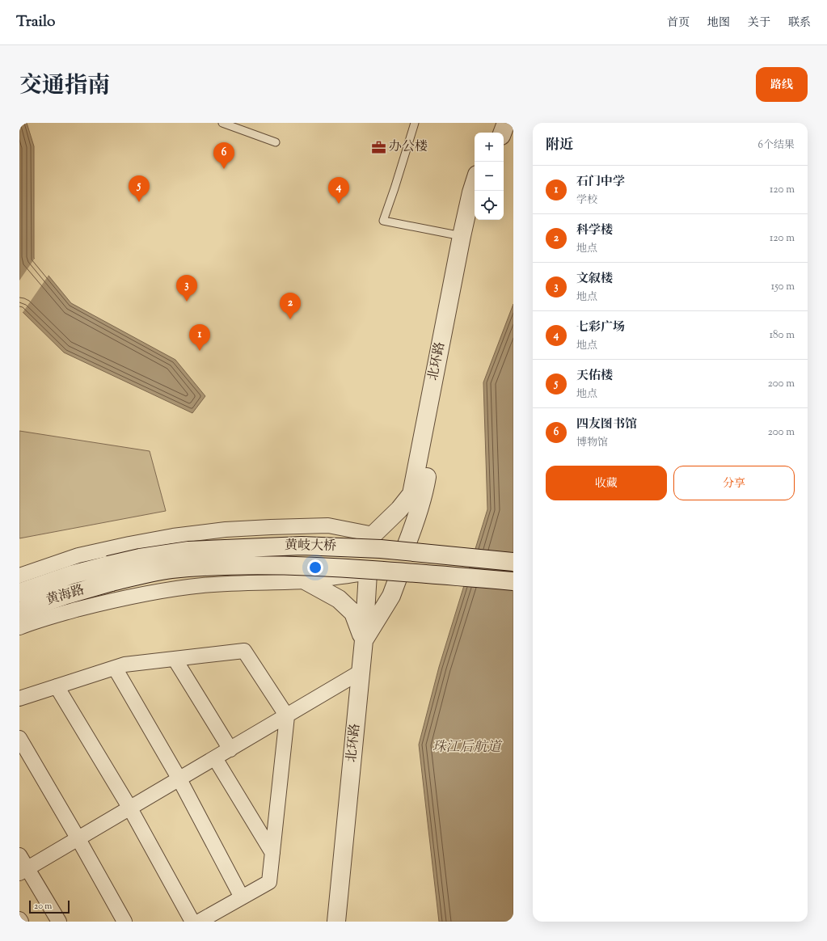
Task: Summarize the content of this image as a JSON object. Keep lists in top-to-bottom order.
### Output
{
  "streets": {
    "street": ["北环路", "黄岐大桥", "黄海路"]
  },
  "crossings": [
    ["黄岐大桥", "黄海路"]
  ],
  "water": ["珠江后航道"],
  "places": {
    "office": ["办公楼"]
  },
  "scale_bar": "20 m",
  "page": {
    "header": "Trailo",
    "nav": [
      "首页",
      "地图",
      "关于",
      "联系"
    ],
    "title": "交通指南",
    "buttons": [
      "路线",
      ["收藏", "分享"]
    ],
    "heading": ["附近", "6个结果"],
    "map_buttons": ["+", "−"],
    "pins": [
      "6",
      "5",
      "4",
      "3",
      "2",
      "1"
    ],
    "list": [
      {
        "mark": "1",
        "name": "石门中学",
        "note": "学校",
        "value": "120 m"
      },
      {
        "mark": "2",
        "name": "科学楼",
        "note": "地点",
        "value": "120 m"
      },
      {
        "mark": "3",
        "name": "文叙楼",
        "note": "地点",
        "value": "150 m"
      },
      {
        "mark": "4",
        "name": "七彩广场",
        "note": "地点",
        "value": "180 m"
      },
      {
        "mark": "5",
        "name": "天佑楼",
        "note": "地点",
        "value": "200 m"
      },
      {
        "mark": "6",
        "name": "四友图书馆",
        "note": "博物馆",
        "value": "200 m"
      }
    ],
    "scale": "20 m"
  }
}
